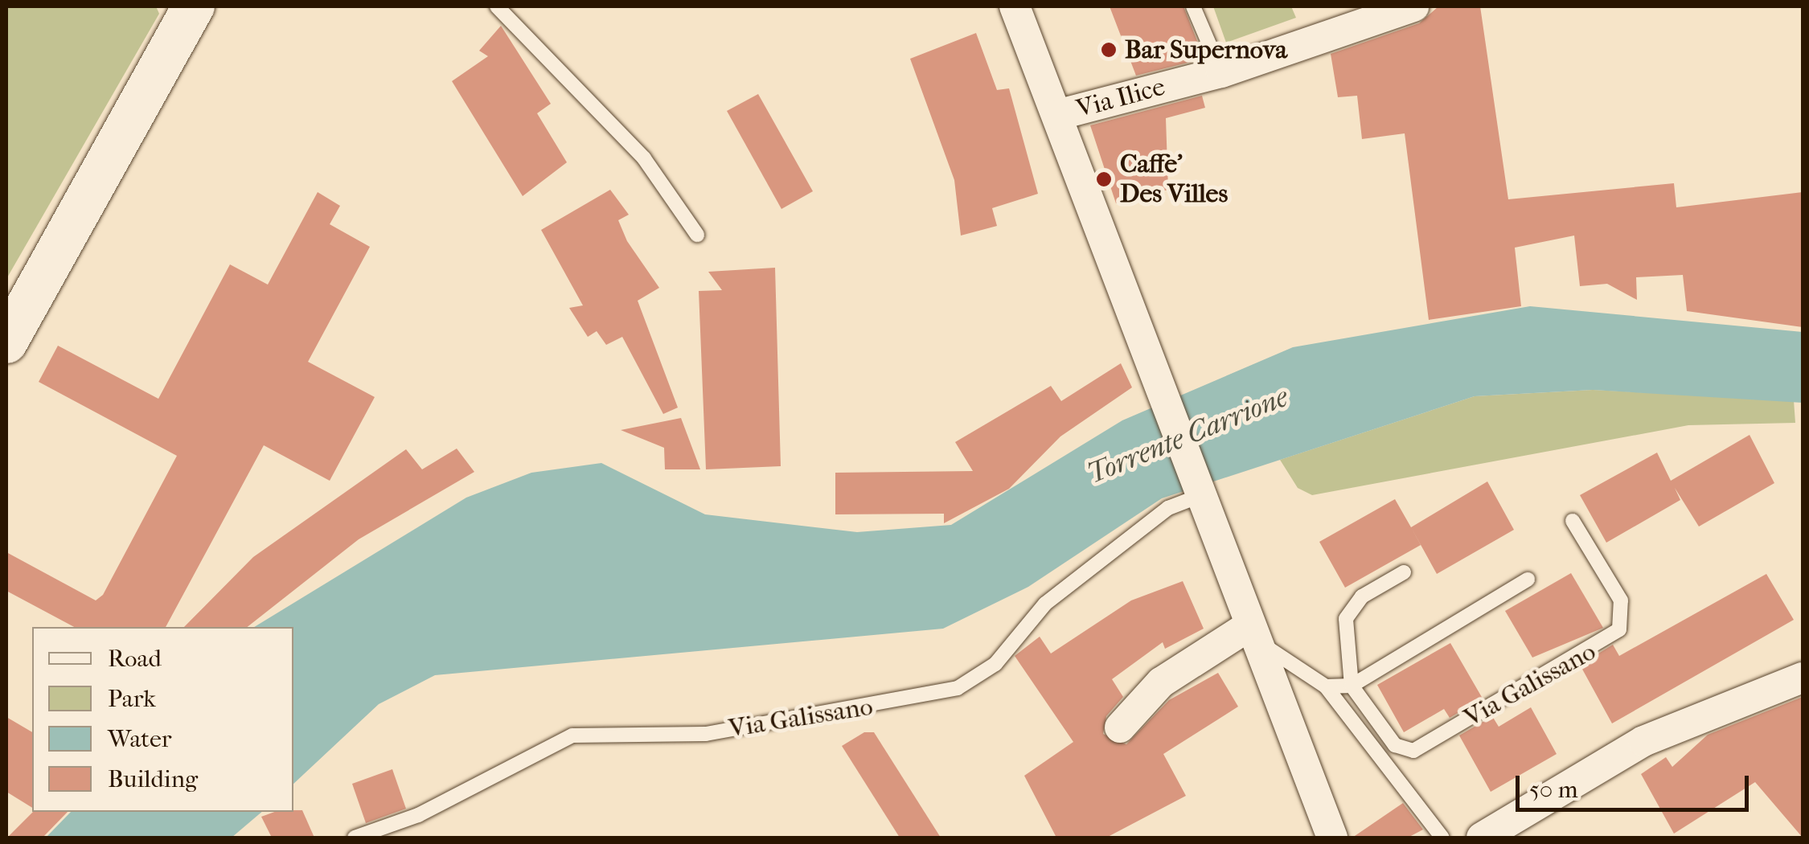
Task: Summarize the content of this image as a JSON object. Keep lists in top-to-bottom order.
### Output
{
  "streets": {
    "street": ["Via Ilice"],
    "lane": ["Via Galissano"]
  },
  "water": ["Torrente Carrione"],
  "places": ["Bar Supernova", "Caffe' Des Villes"],
  "legend": [
    "Road",
    "Park",
    "Water",
    "Building"
  ],
  "scale_bar": "50 m"
}
